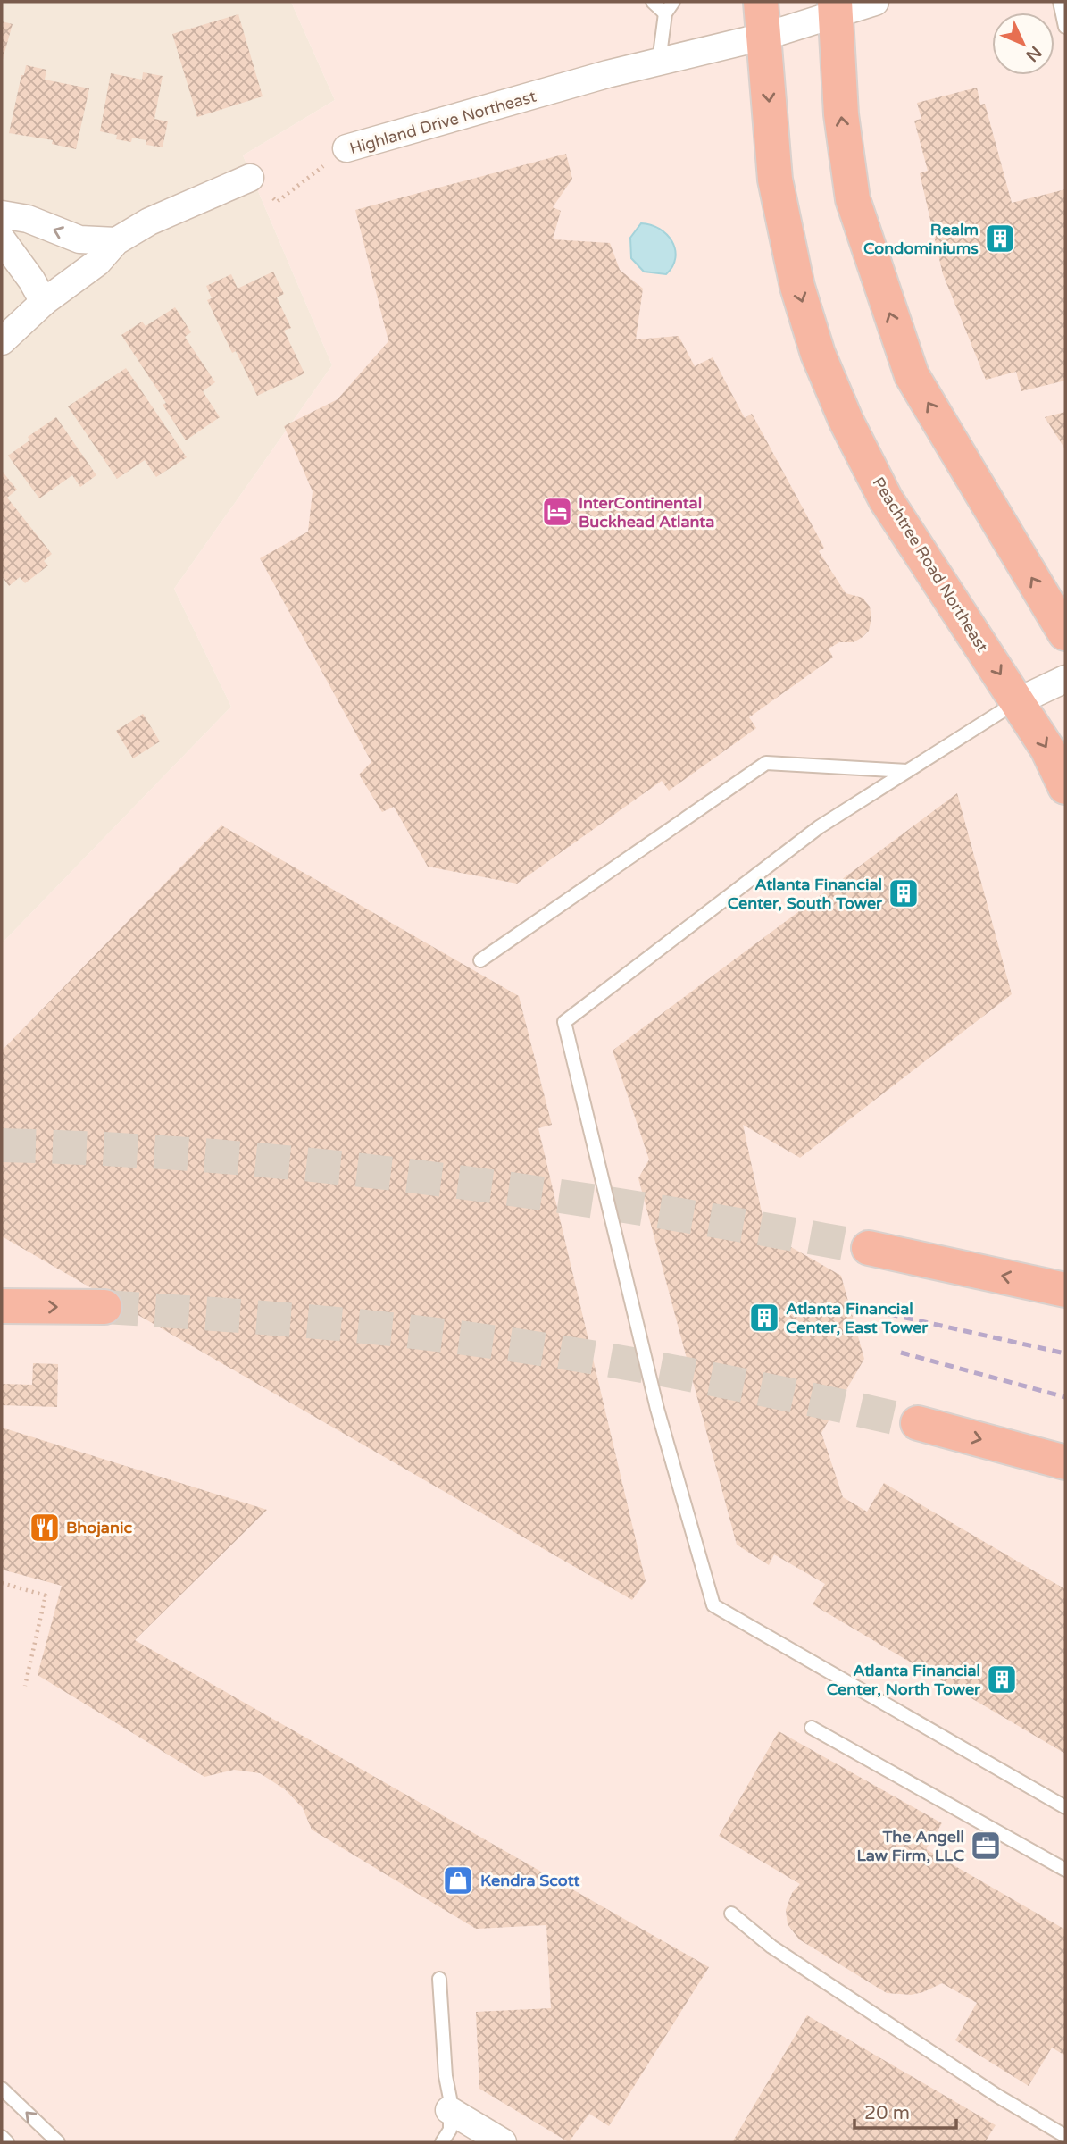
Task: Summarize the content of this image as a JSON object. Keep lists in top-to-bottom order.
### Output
{
  "streets": {
    "highway": ["Peachtree Road Northeast"],
    "street": ["Highland Drive Northeast"]
  },
  "crossings": [
    ["Highland Drive Northeast", "Peachtree Road Northeast"]
  ],
  "places": {
    "building": [
      "Realm Condominiums",
      "Atlanta Financial Center, South Tower",
      "Atlanta Financial Center, East Tower",
      "Atlanta Financial Center, North Tower"
    ],
    "hotel": ["InterContinental Buckhead Atlanta"],
    "restaurant": ["Bhojanic"],
    "office": ["The Angell Law Firm, LLC"],
    "shop": ["Kendra Scott"]
  },
  "scale_bar": "20 m",
  "north": "bottom right"
}
